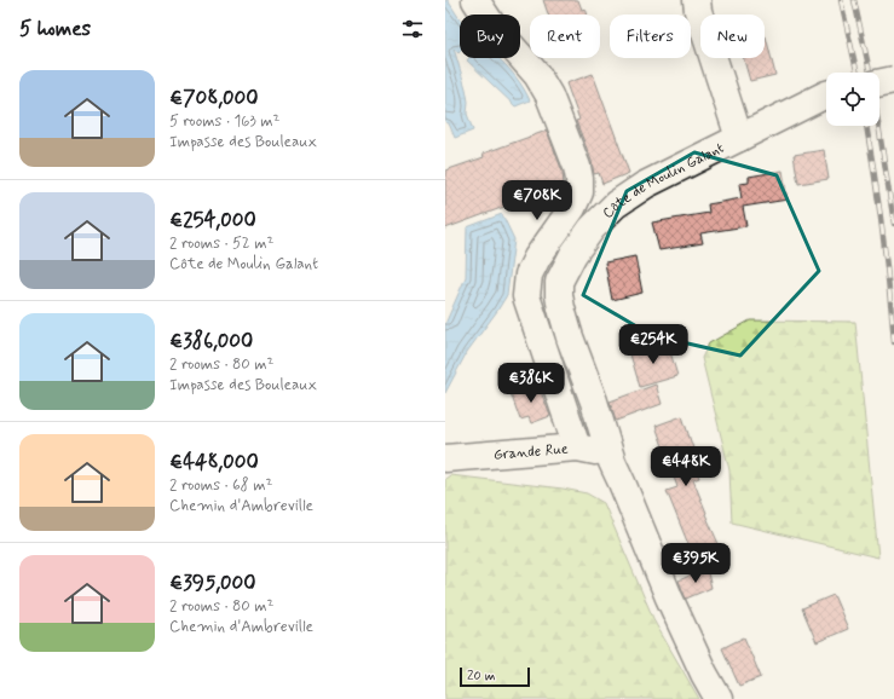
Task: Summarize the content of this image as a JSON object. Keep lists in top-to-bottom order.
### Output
{
  "streets": {
    "street": ["Côte de Moulin Galant", "Grande Rue"]
  },
  "crossings": [
    ["Côte de Moulin Galant", "Grande Rue"]
  ],
  "scale_bar": "20 m",
  "page": {
    "heading": "5 homes",
    "chip": [
      "Buy",
      "Rent",
      "Filters",
      "New"
    ],
    "list": [
      {
        "name": "€708,000",
        "note": "5 rooms · 163 m² · Impasse des Bouleaux"
      },
      {
        "name": "€254,000",
        "note": "2 rooms · 52 m² · Côte de Moulin Galant"
      },
      {
        "name": "€386,000",
        "note": "2 rooms · 80 m² · Impasse des Bouleaux"
      },
      {
        "name": "€448,000",
        "note": "2 rooms · 68 m² · Chemin d'Ambreville"
      },
      {
        "name": "€395,000",
        "note": "2 rooms · 80 m² · Chemin d'Ambreville"
      }
    ],
    "price": [
      "€708K",
      "€254K",
      "€386K",
      "€448K",
      "€395K"
    ],
    "scale": "20 m"
  }
}
